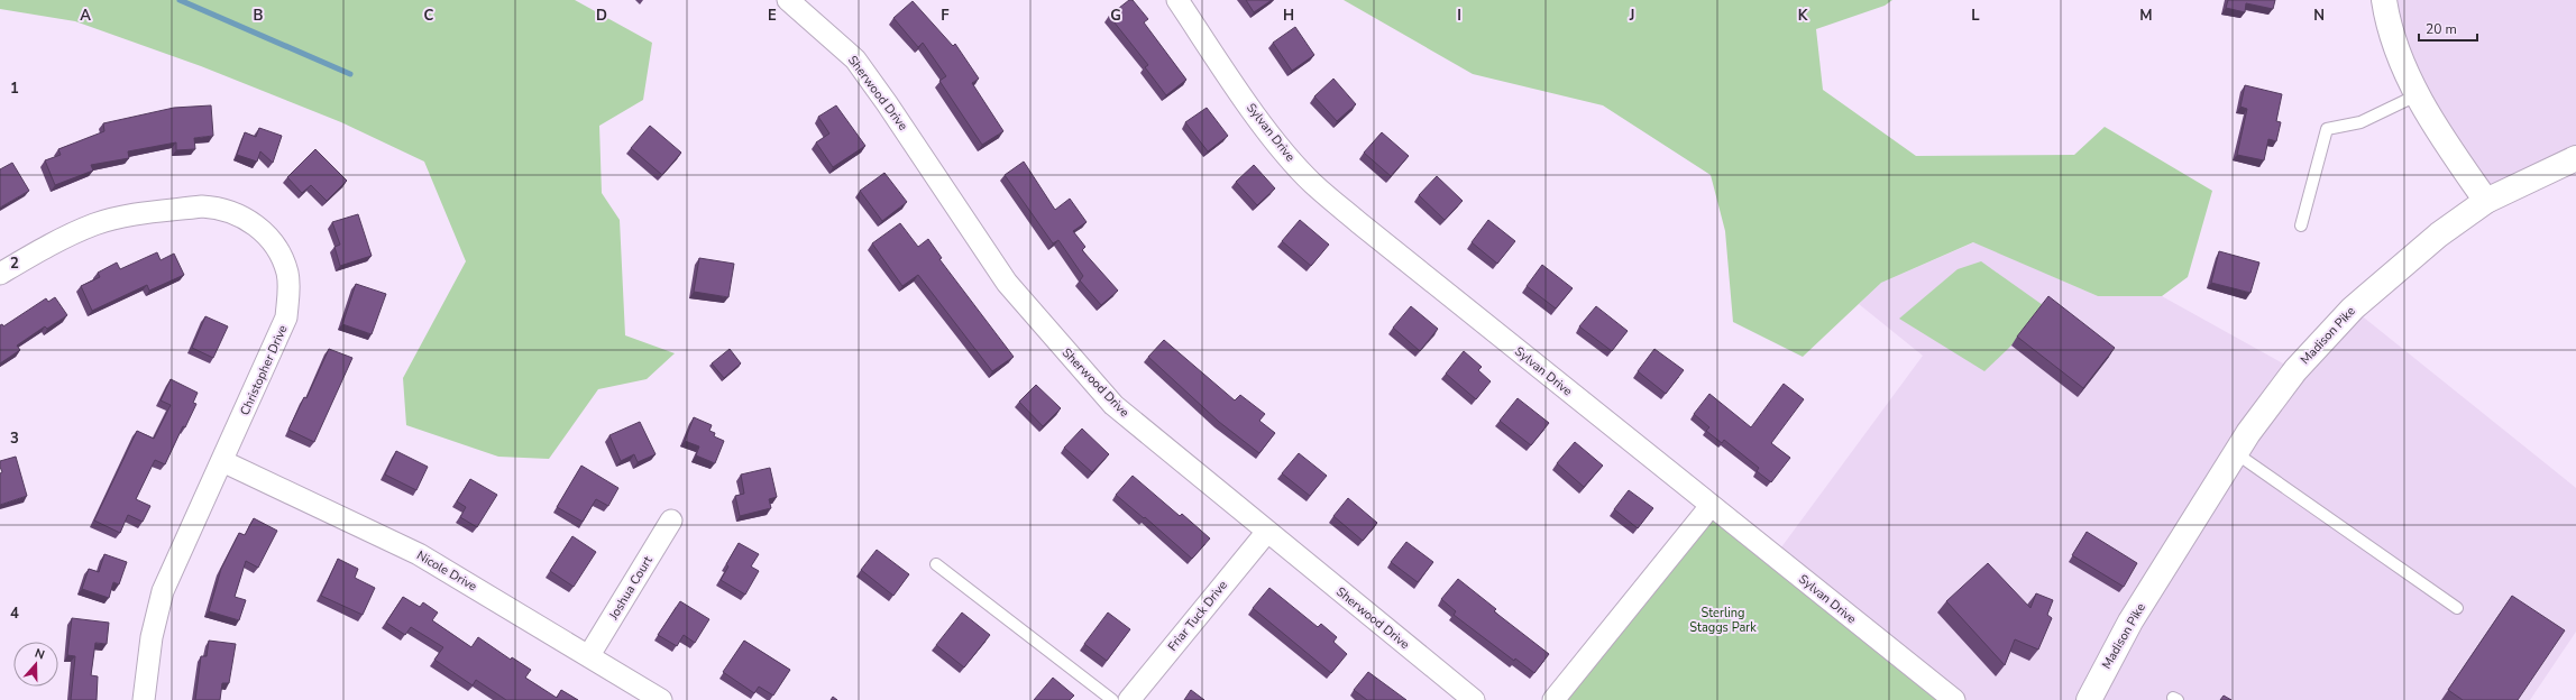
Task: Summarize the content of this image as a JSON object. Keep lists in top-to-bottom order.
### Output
{
  "streets": {
    "main road": ["Madison Pike"],
    "street": [
      "Sherwood Drive",
      "Sylvan Drive",
      "Christopher Drive",
      "Nicole Drive",
      "Joshua Court",
      "Friar Tuck Drive"
    ]
  },
  "crossings": [
    ["Sherwood Drive", "Friar Tuck Drive"],
    ["Christopher Drive", "Nicole Drive"],
    ["Nicole Drive", "Joshua Court"]
  ],
  "parks": ["Sterling Staggs Park"],
  "scale_bar": "20 m",
  "north": "top",
  "grid": {
    "columns": [
      "A",
      "B",
      "C",
      "D",
      "E",
      "F",
      "G",
      "H",
      "I",
      "J",
      "K",
      "L",
      "M",
      "N"
    ],
    "rows": [
      "1",
      "2",
      "3",
      "4"
    ]
  }
}
